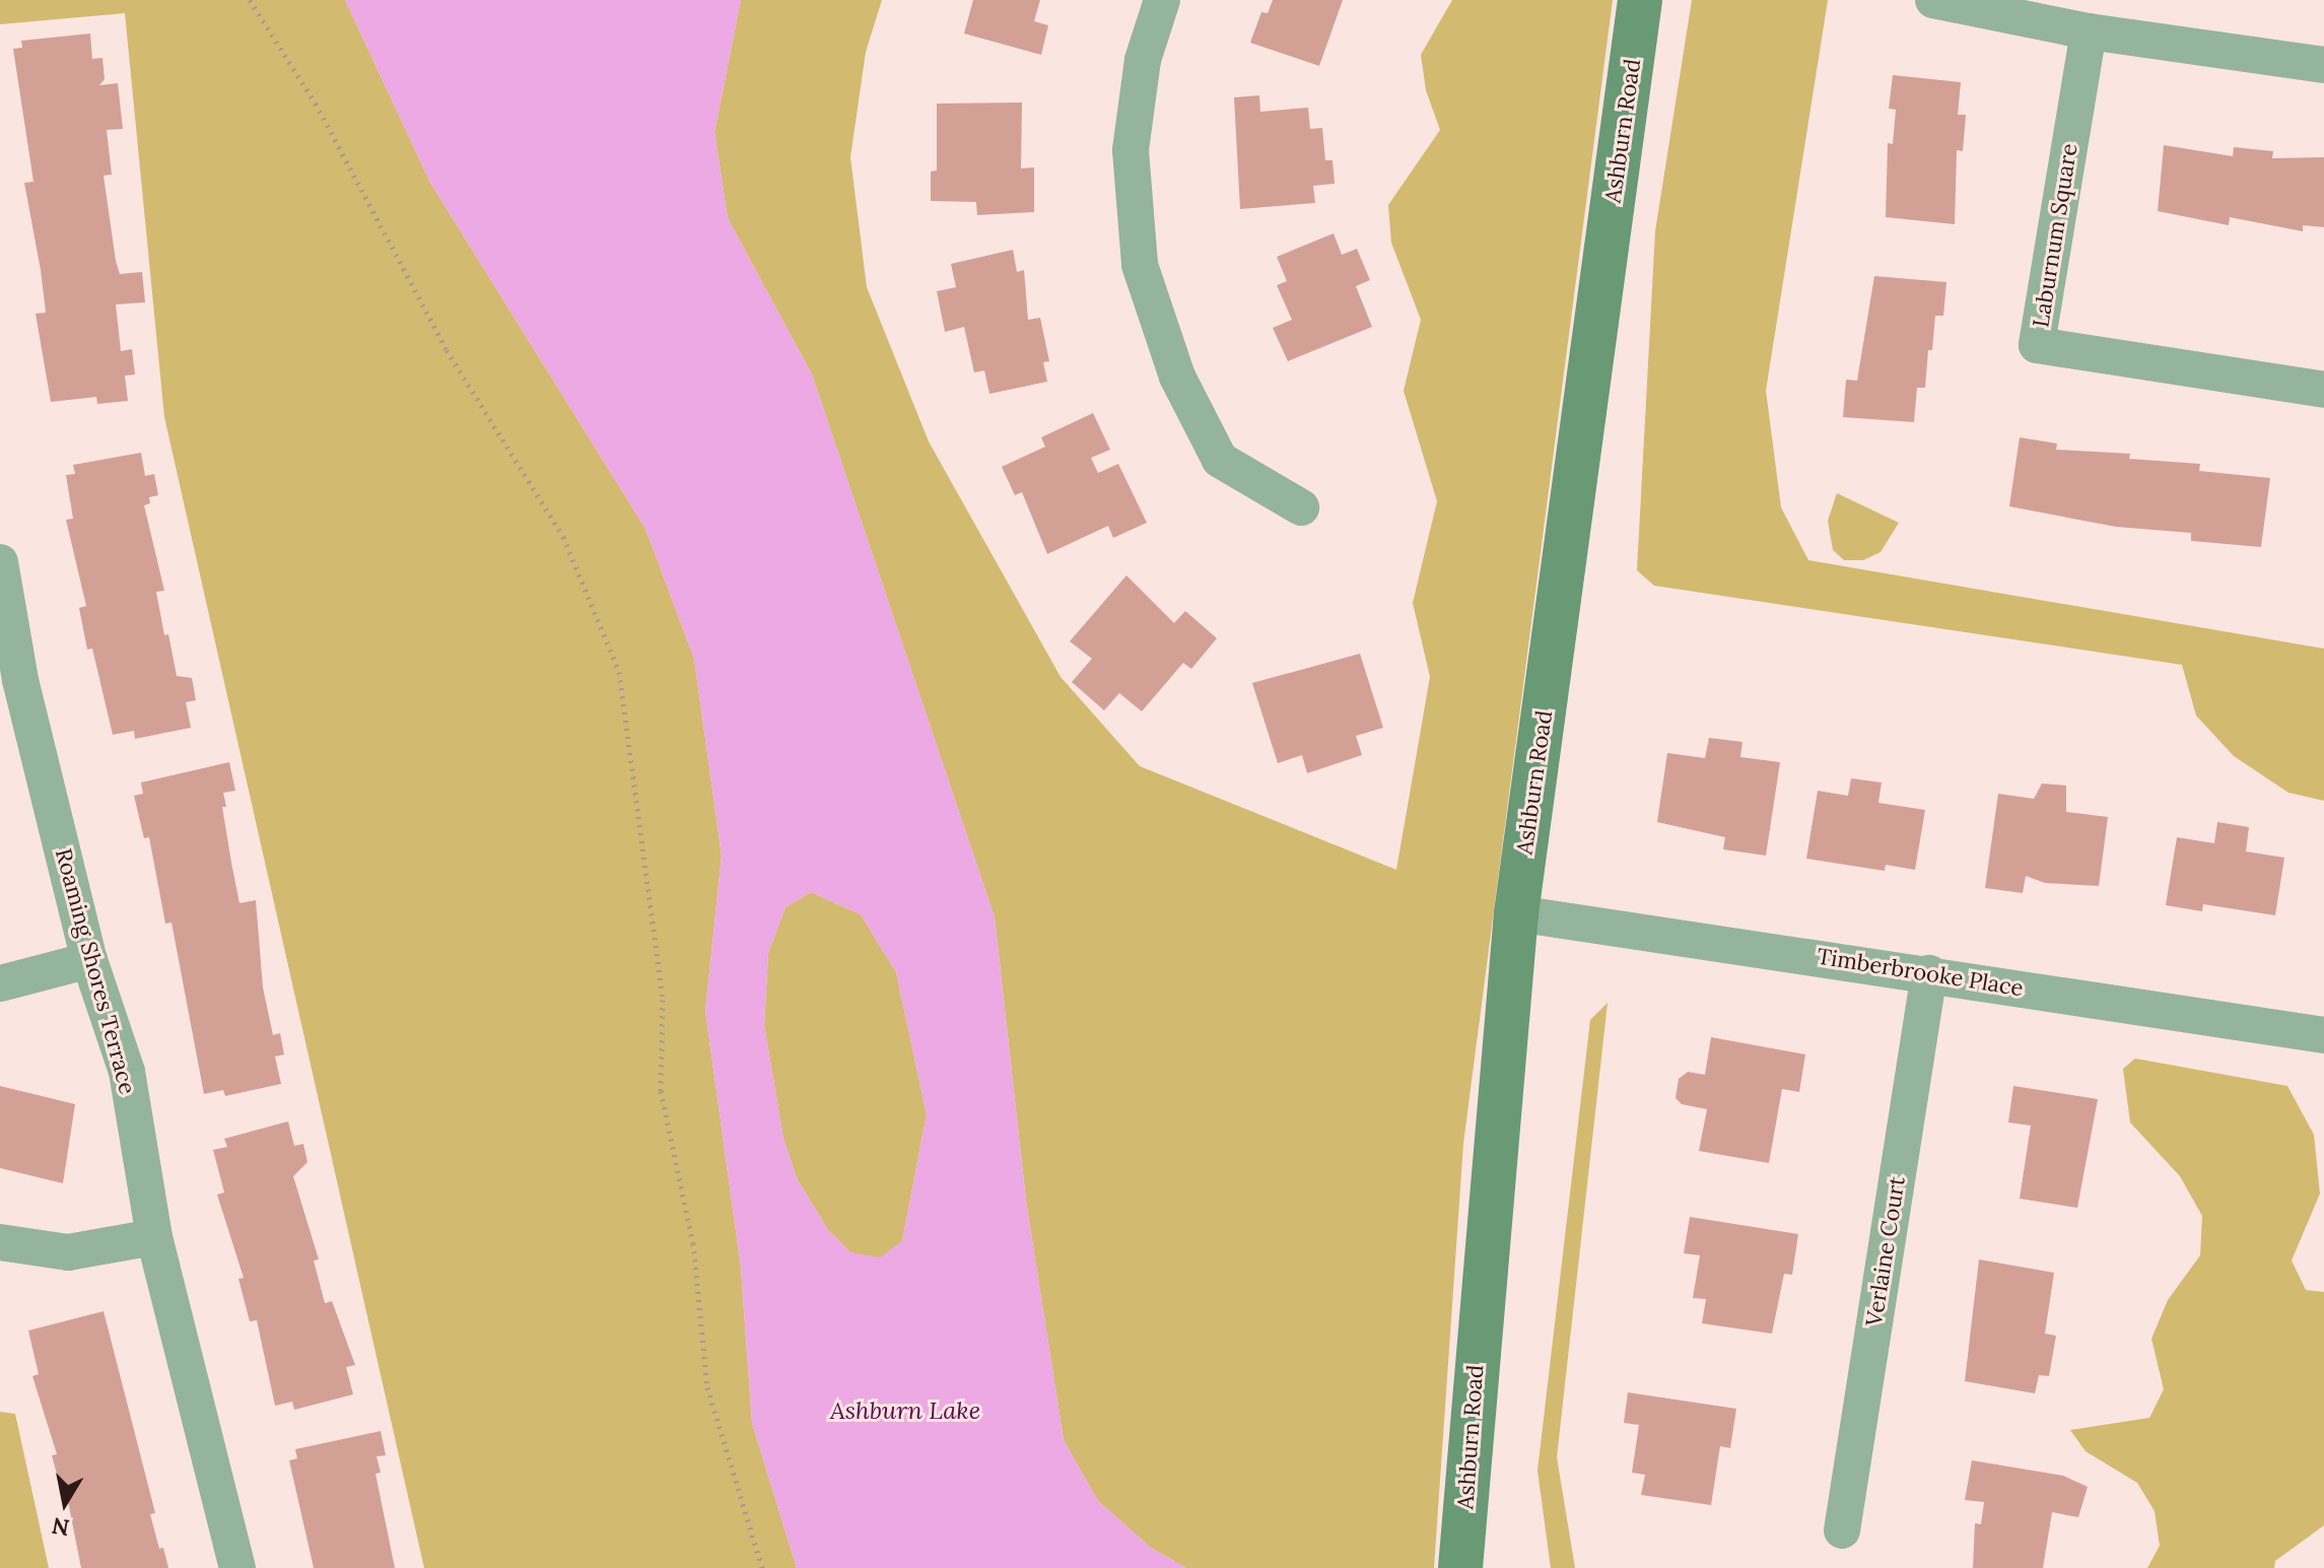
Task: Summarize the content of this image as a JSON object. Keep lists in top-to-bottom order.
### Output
{
  "streets": {
    "main road": ["Ashburn Road"],
    "street": [
      "Laburnum Square",
      "Roaming Shores Terrace",
      "Timberbrooke Place",
      "Verlaine Court"
    ]
  },
  "crossings": [
    ["Ashburn Road", "Timberbrooke Place"],
    ["Timberbrooke Place", "Verlaine Court"]
  ],
  "water": ["Ashburn Lake"],
  "north": "bottom"
}
